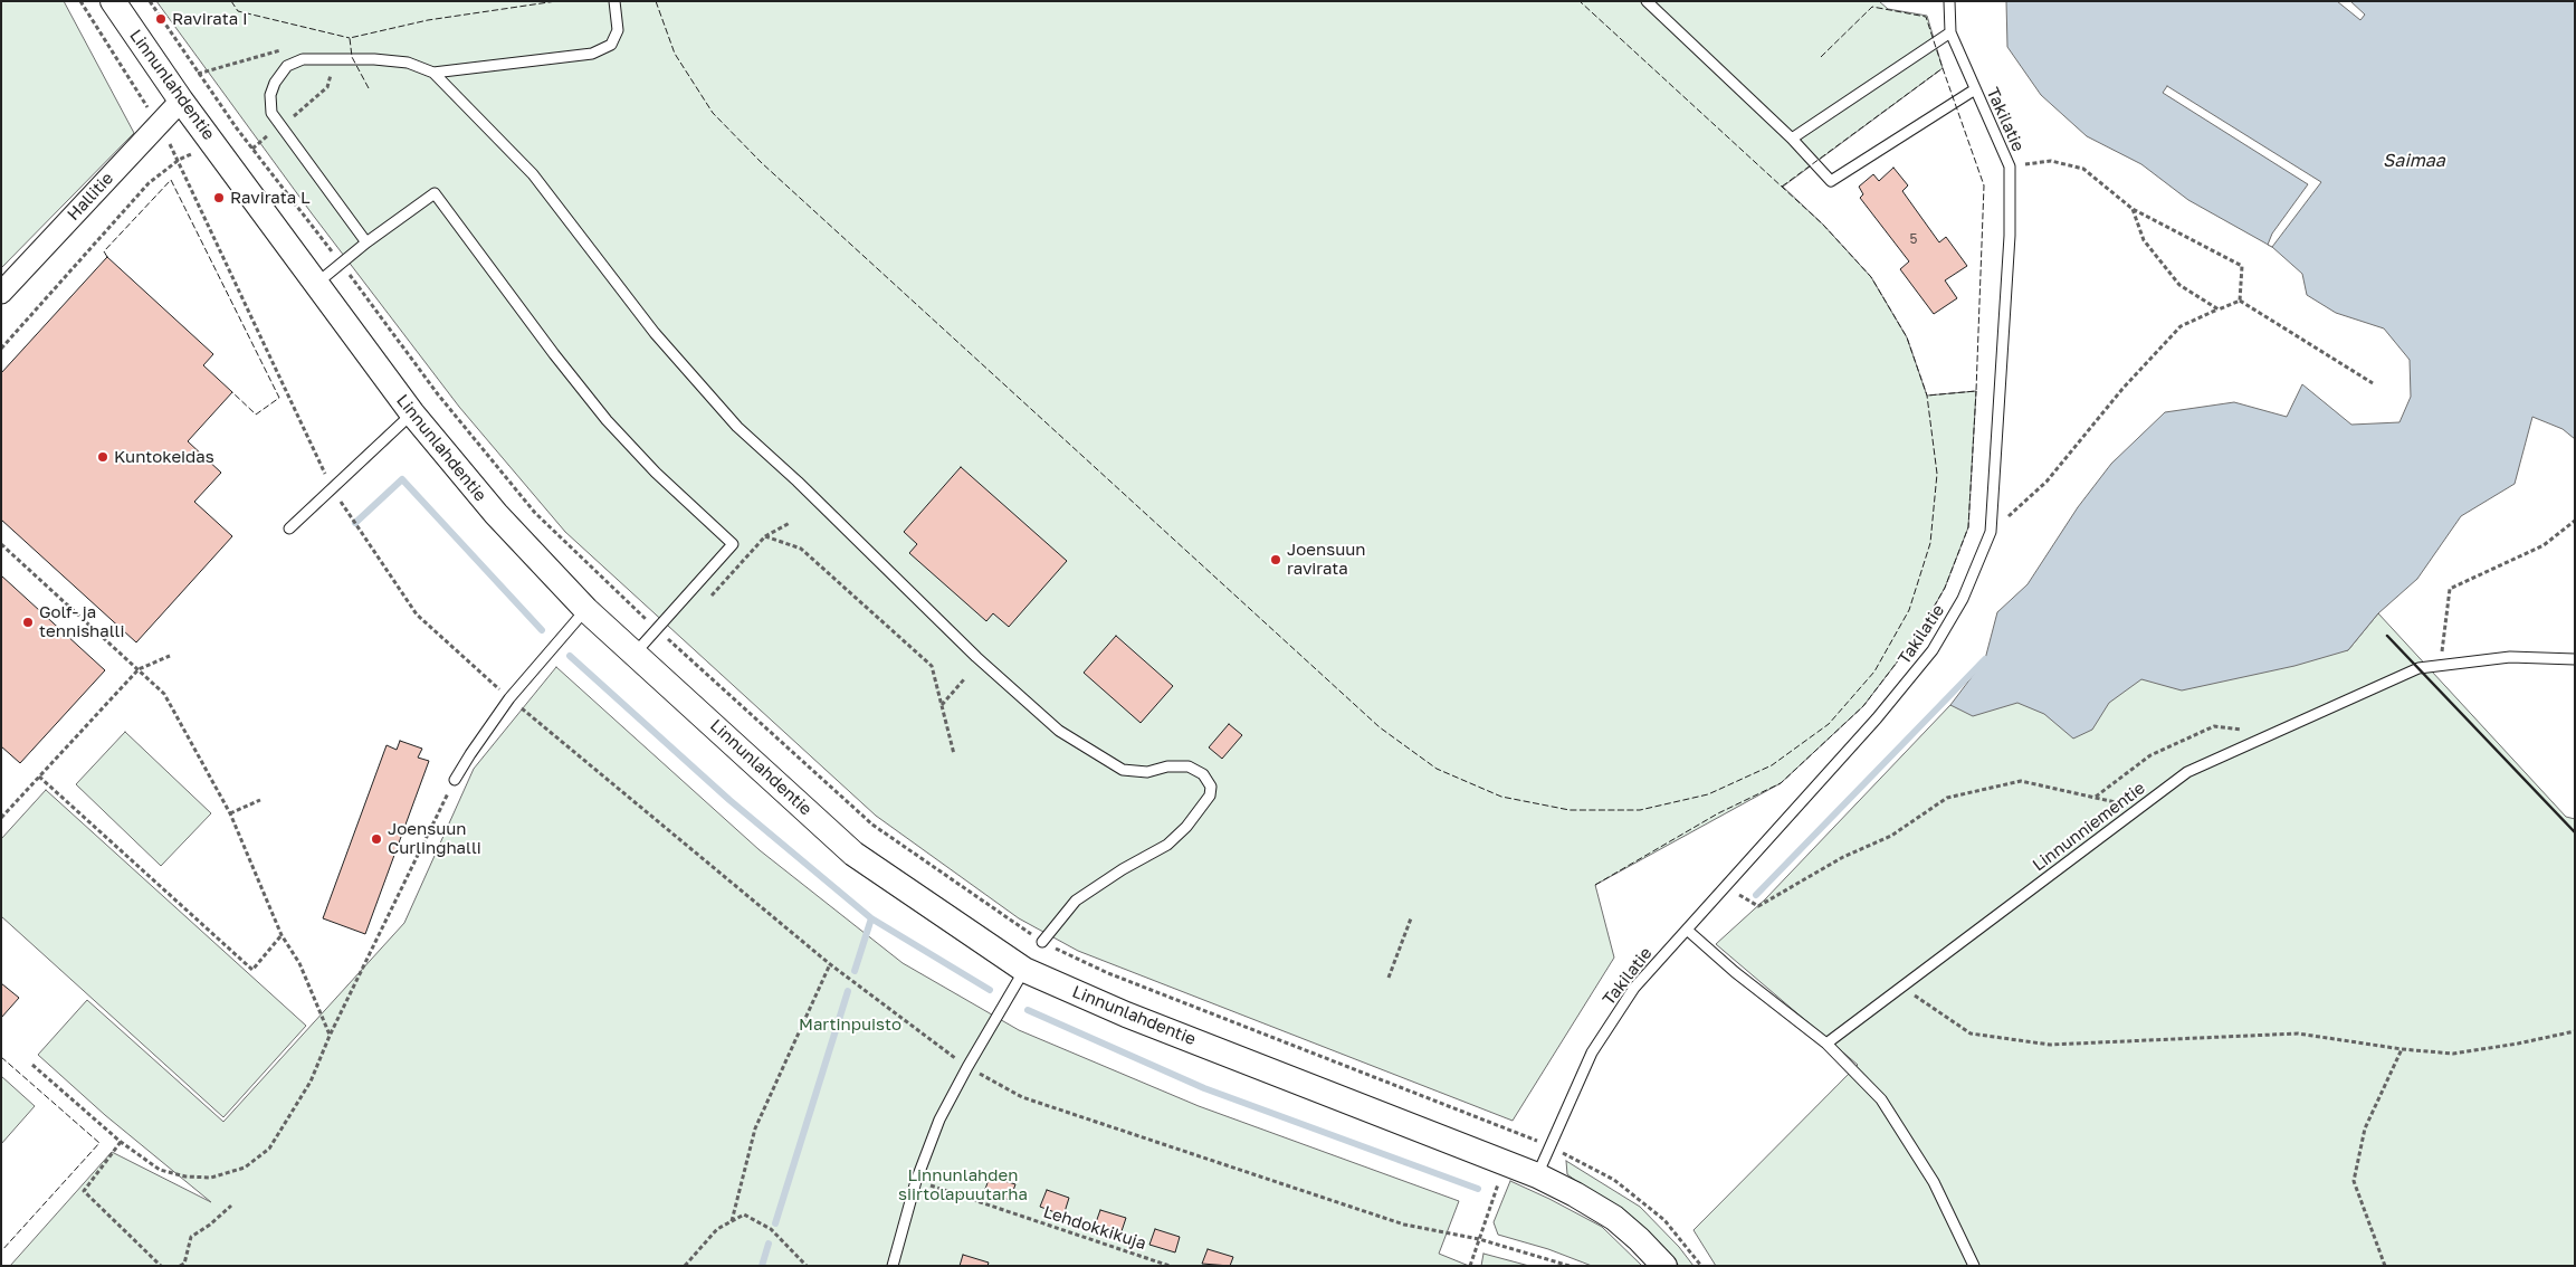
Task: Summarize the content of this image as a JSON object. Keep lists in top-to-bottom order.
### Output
{
  "streets": {
    "street": ["Linnunlahdentie", "Hallitie"],
    "lane": ["Takilatie", "Linnunniementie"],
    "path": ["Lehdokkikuja"]
  },
  "crossings": [
    ["Linnunlahdentie", "Takilatie"],
    ["Linnunlahdentie", "Hallitie"]
  ],
  "water": ["Saimaa"],
  "parks": ["Martinpuisto", "Linnunlahden siirtolapuutarha"],
  "places": [
    "Ravirata I",
    "Ravirata L",
    "Kuntokeidas",
    "Joensuun ravirata",
    "Golf- ja tennishalli",
    "Joensuun Curlinghalli"
  ],
  "house_numbers": ["5"]
}
